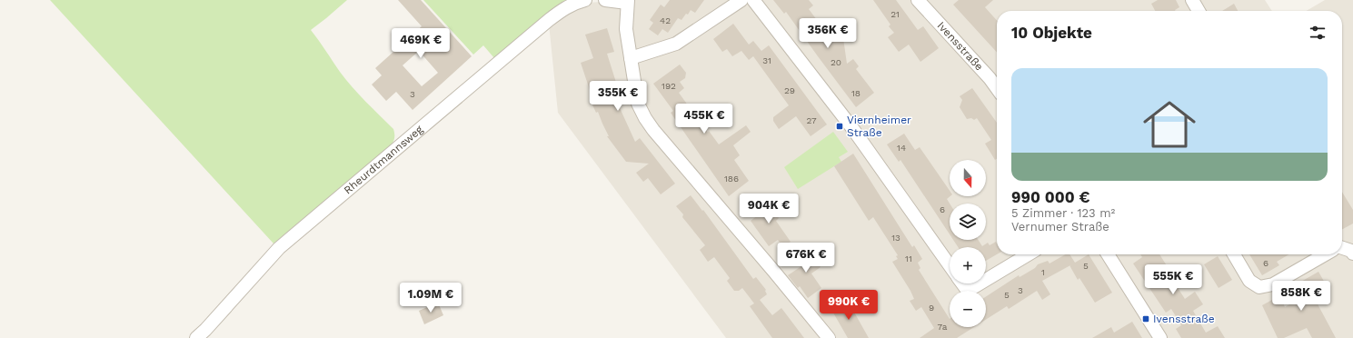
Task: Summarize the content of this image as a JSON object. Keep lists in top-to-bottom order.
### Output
{
  "streets": {
    "street": ["Ivensstraße", "Rheurdtmannsweg"]
  },
  "places": {
    "transit": ["Viernheimer Straße", "Ivensstraße"]
  },
  "house_numbers": [
    "21",
    "42",
    "31",
    "20",
    "192",
    "29",
    "18",
    "3",
    "27",
    "14",
    "186",
    "6",
    "13",
    "11",
    "6",
    "5",
    "1",
    "3",
    "5",
    "9",
    "7a"
  ],
  "north": "bottom",
  "page": {
    "heading": "10 Objekte",
    "price": [
      "356K €",
      "469K €",
      "355K €",
      "455K €",
      "904K €",
      "676K €",
      "555K €",
      "858K €",
      "1.09M €",
      "990K €"
    ],
    "list": [
      {
        "name": "990 000 €",
        "note": "5 Zimmer · 123 m² · Vernumer Straße"
      }
    ],
    "map_buttons": ["+", "−"]
  }
}
